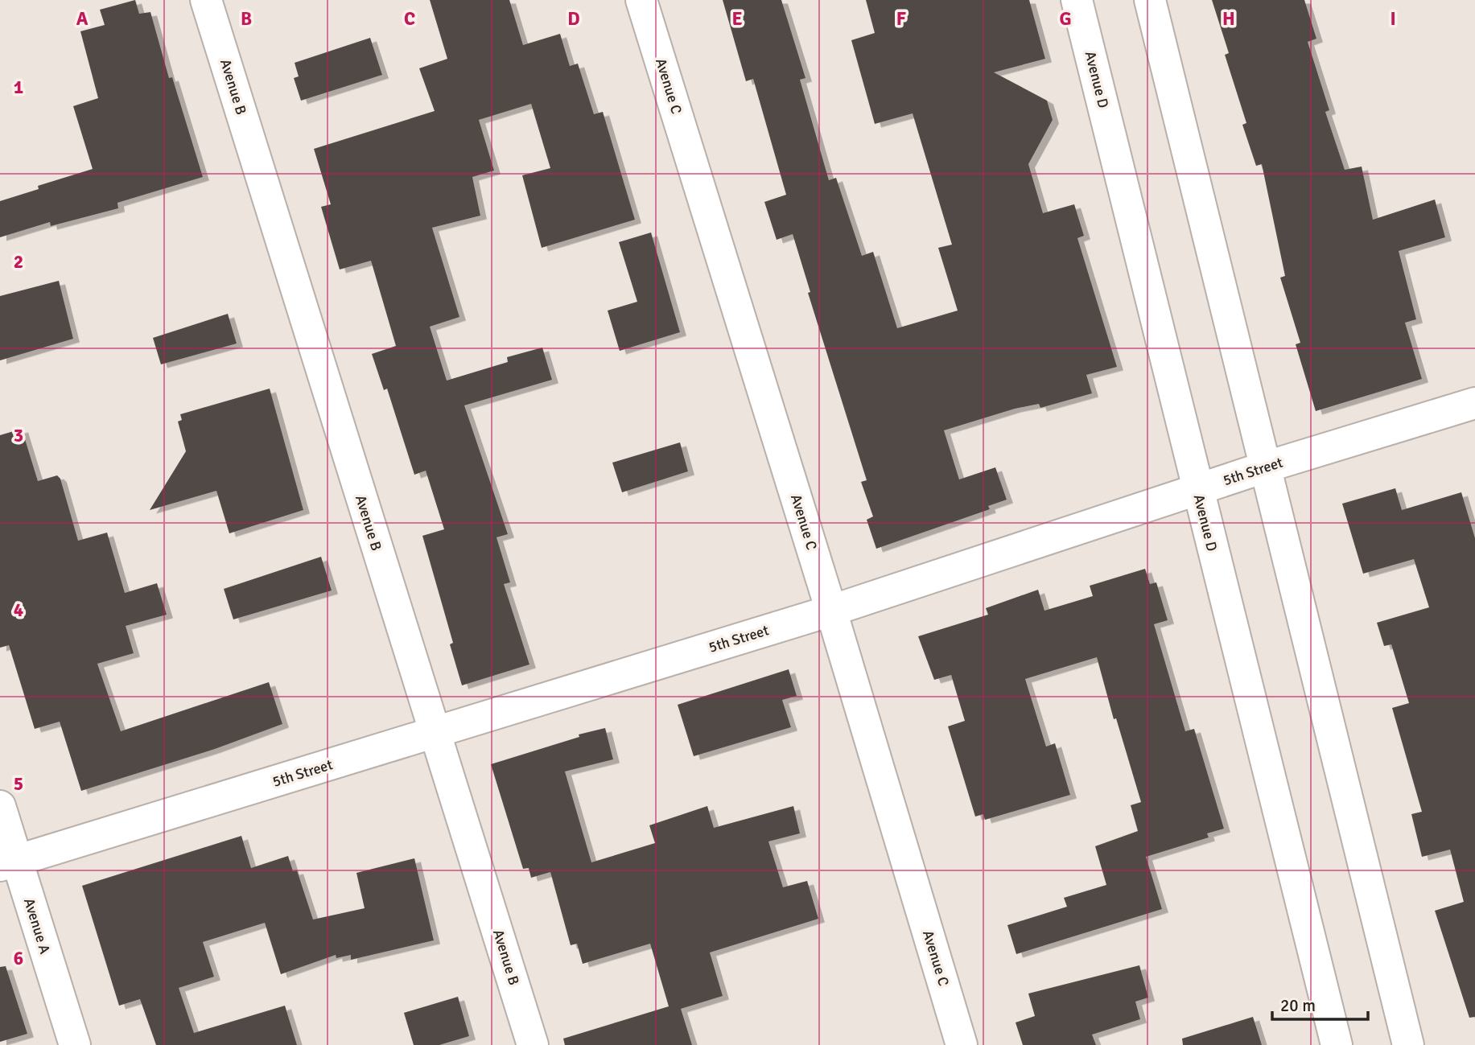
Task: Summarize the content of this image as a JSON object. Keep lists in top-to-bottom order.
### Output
{
  "streets": {
    "street": [
      "Avenue D",
      "Avenue C",
      "Avenue B",
      "5th Street",
      "Avenue A"
    ]
  },
  "crossings": [
    ["Avenue D", "5th Street"],
    ["Avenue C", "5th Street"],
    ["Avenue B", "5th Street"],
    ["5th Street", "Avenue A"]
  ],
  "scale_bar": "20 m",
  "grid": {
    "columns": [
      "A",
      "B",
      "C",
      "D",
      "E",
      "F",
      "G",
      "H",
      "I"
    ],
    "rows": [
      "1",
      "2",
      "3",
      "4",
      "5",
      "6"
    ]
  }
}
